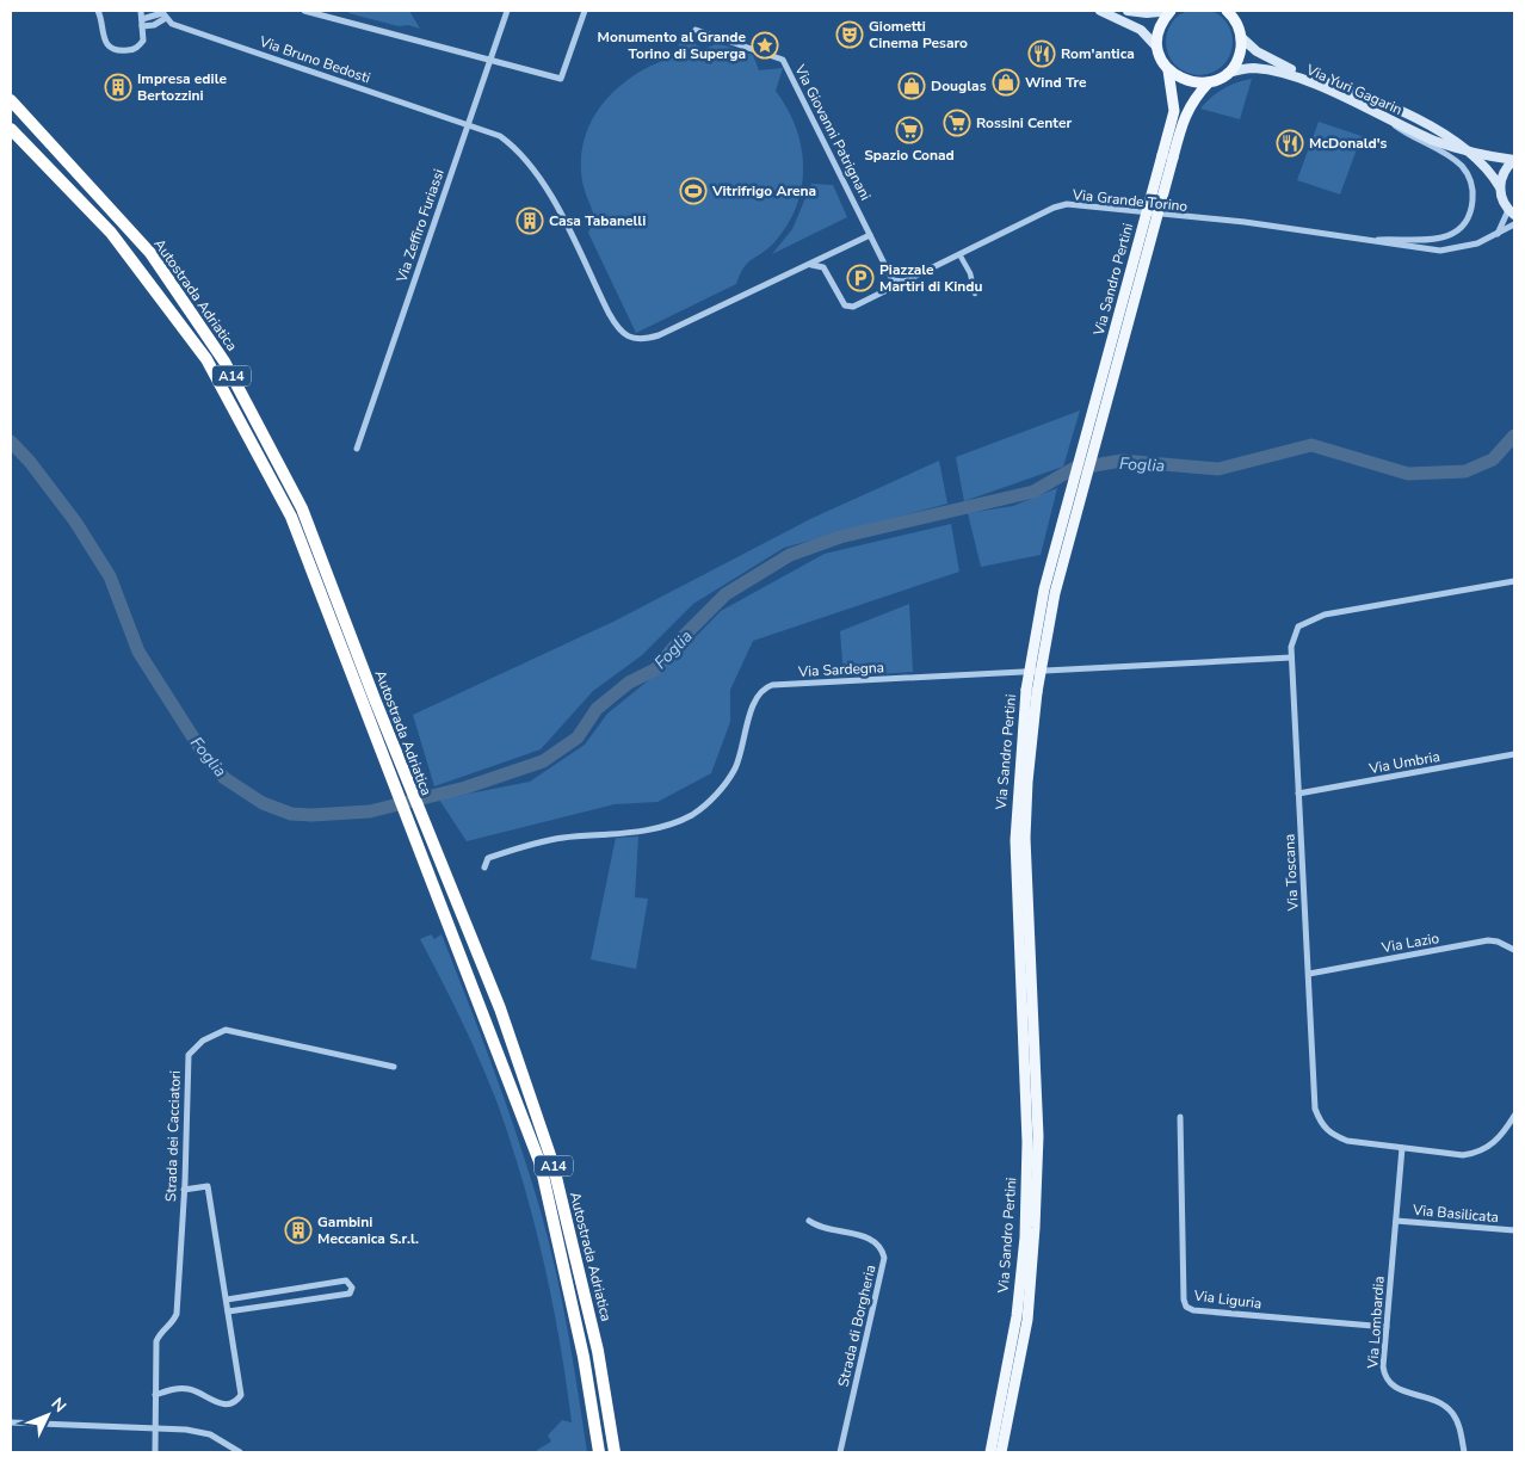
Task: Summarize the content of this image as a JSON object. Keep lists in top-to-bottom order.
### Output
{
  "streets": {
    "highway": ["Autostrada Adriatica", "A14"],
    "main road": ["Via Yuri Gagarin", "Via Sandro Pertini"],
    "street": [
      "Via Bruno Bedosti",
      "Via Giovanni Patrignani",
      "Via Grande Torino",
      "Via Zeffiro Furiassi",
      "Via Sardegna",
      "Via Umbria",
      "Via Toscana",
      "Via Lazio",
      "Strada dei Cacciatori",
      "Via Basilicata",
      "Via Liguria",
      "Via Lombardia",
      "Strada di Borgheria"
    ]
  },
  "crossings": [
    ["Via Bruno Bedosti", "Via Grande Torino"],
    ["Via Bruno Bedosti", "Via Zeffiro Furiassi"],
    ["Via Yuri Gagarin", "Via Grande Torino"],
    ["Via Sardegna", "Via Toscana"],
    ["Via Umbria", "Via Toscana"],
    ["Via Toscana", "Via Lazio"],
    ["Via Toscana", "Via Lombardia"],
    ["Via Basilicata", "Via Lombardia"],
    ["Via Liguria", "Via Lombardia"]
  ],
  "water": ["Foglia"],
  "places": {
    "theatre": ["Giometti Cinema Pesaro"],
    "place": ["Monumento al Grande Torino di Superga"],
    "restaurant": ["Rom'antica", "McDonald's"],
    "shop": ["Wind Tre", "Douglas"],
    "building": ["Impresa edile Bertozzini", "Casa Tabanelli", "Gambini Meccanica S.r.l."],
    "supermarket": ["Rossini Center", "Spazio Conad"],
    "sports": ["Vitrifrigo Arena"],
    "parking": ["Piazzale Martiri di Kindu"]
  },
  "north": "top right"
}
